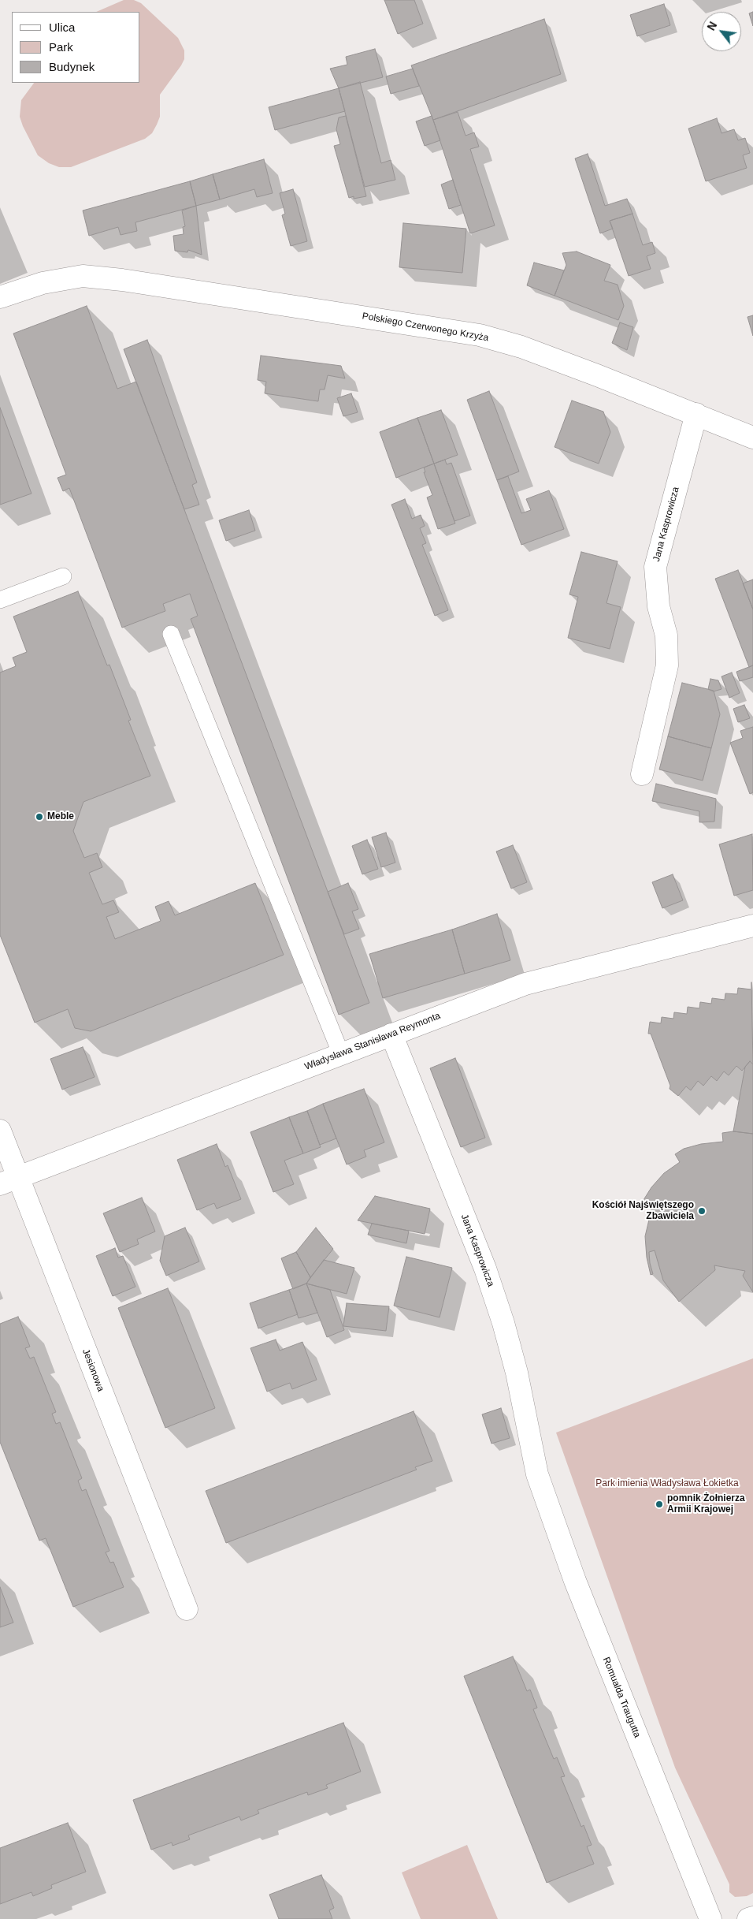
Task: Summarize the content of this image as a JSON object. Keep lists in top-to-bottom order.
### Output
{
  "streets": {
    "street": [
      "Polskiego Czerwonego Krzyża",
      "Jana Kasprowicza",
      "Władysława Stanisława Reymonta",
      "Jesionowa",
      "Romualda Traugutta"
    ]
  },
  "crossings": [
    ["Polskiego Czerwonego Krzyża", "Jana Kasprowicza"],
    ["Jana Kasprowicza", "Władysława Stanisława Reymonta"],
    ["Jana Kasprowicza", "Romualda Traugutta"],
    ["Władysława Stanisława Reymonta", "Jesionowa"]
  ],
  "parks": ["Park imienia Władysława Łokietka"],
  "places": ["Meble", "Kościół Najświętszego Zbawiciela", "pomnik Żołnierza Armii Krajowej"],
  "legend": ["Ulica", "Park", "Budynek"],
  "north": "top left"
}
